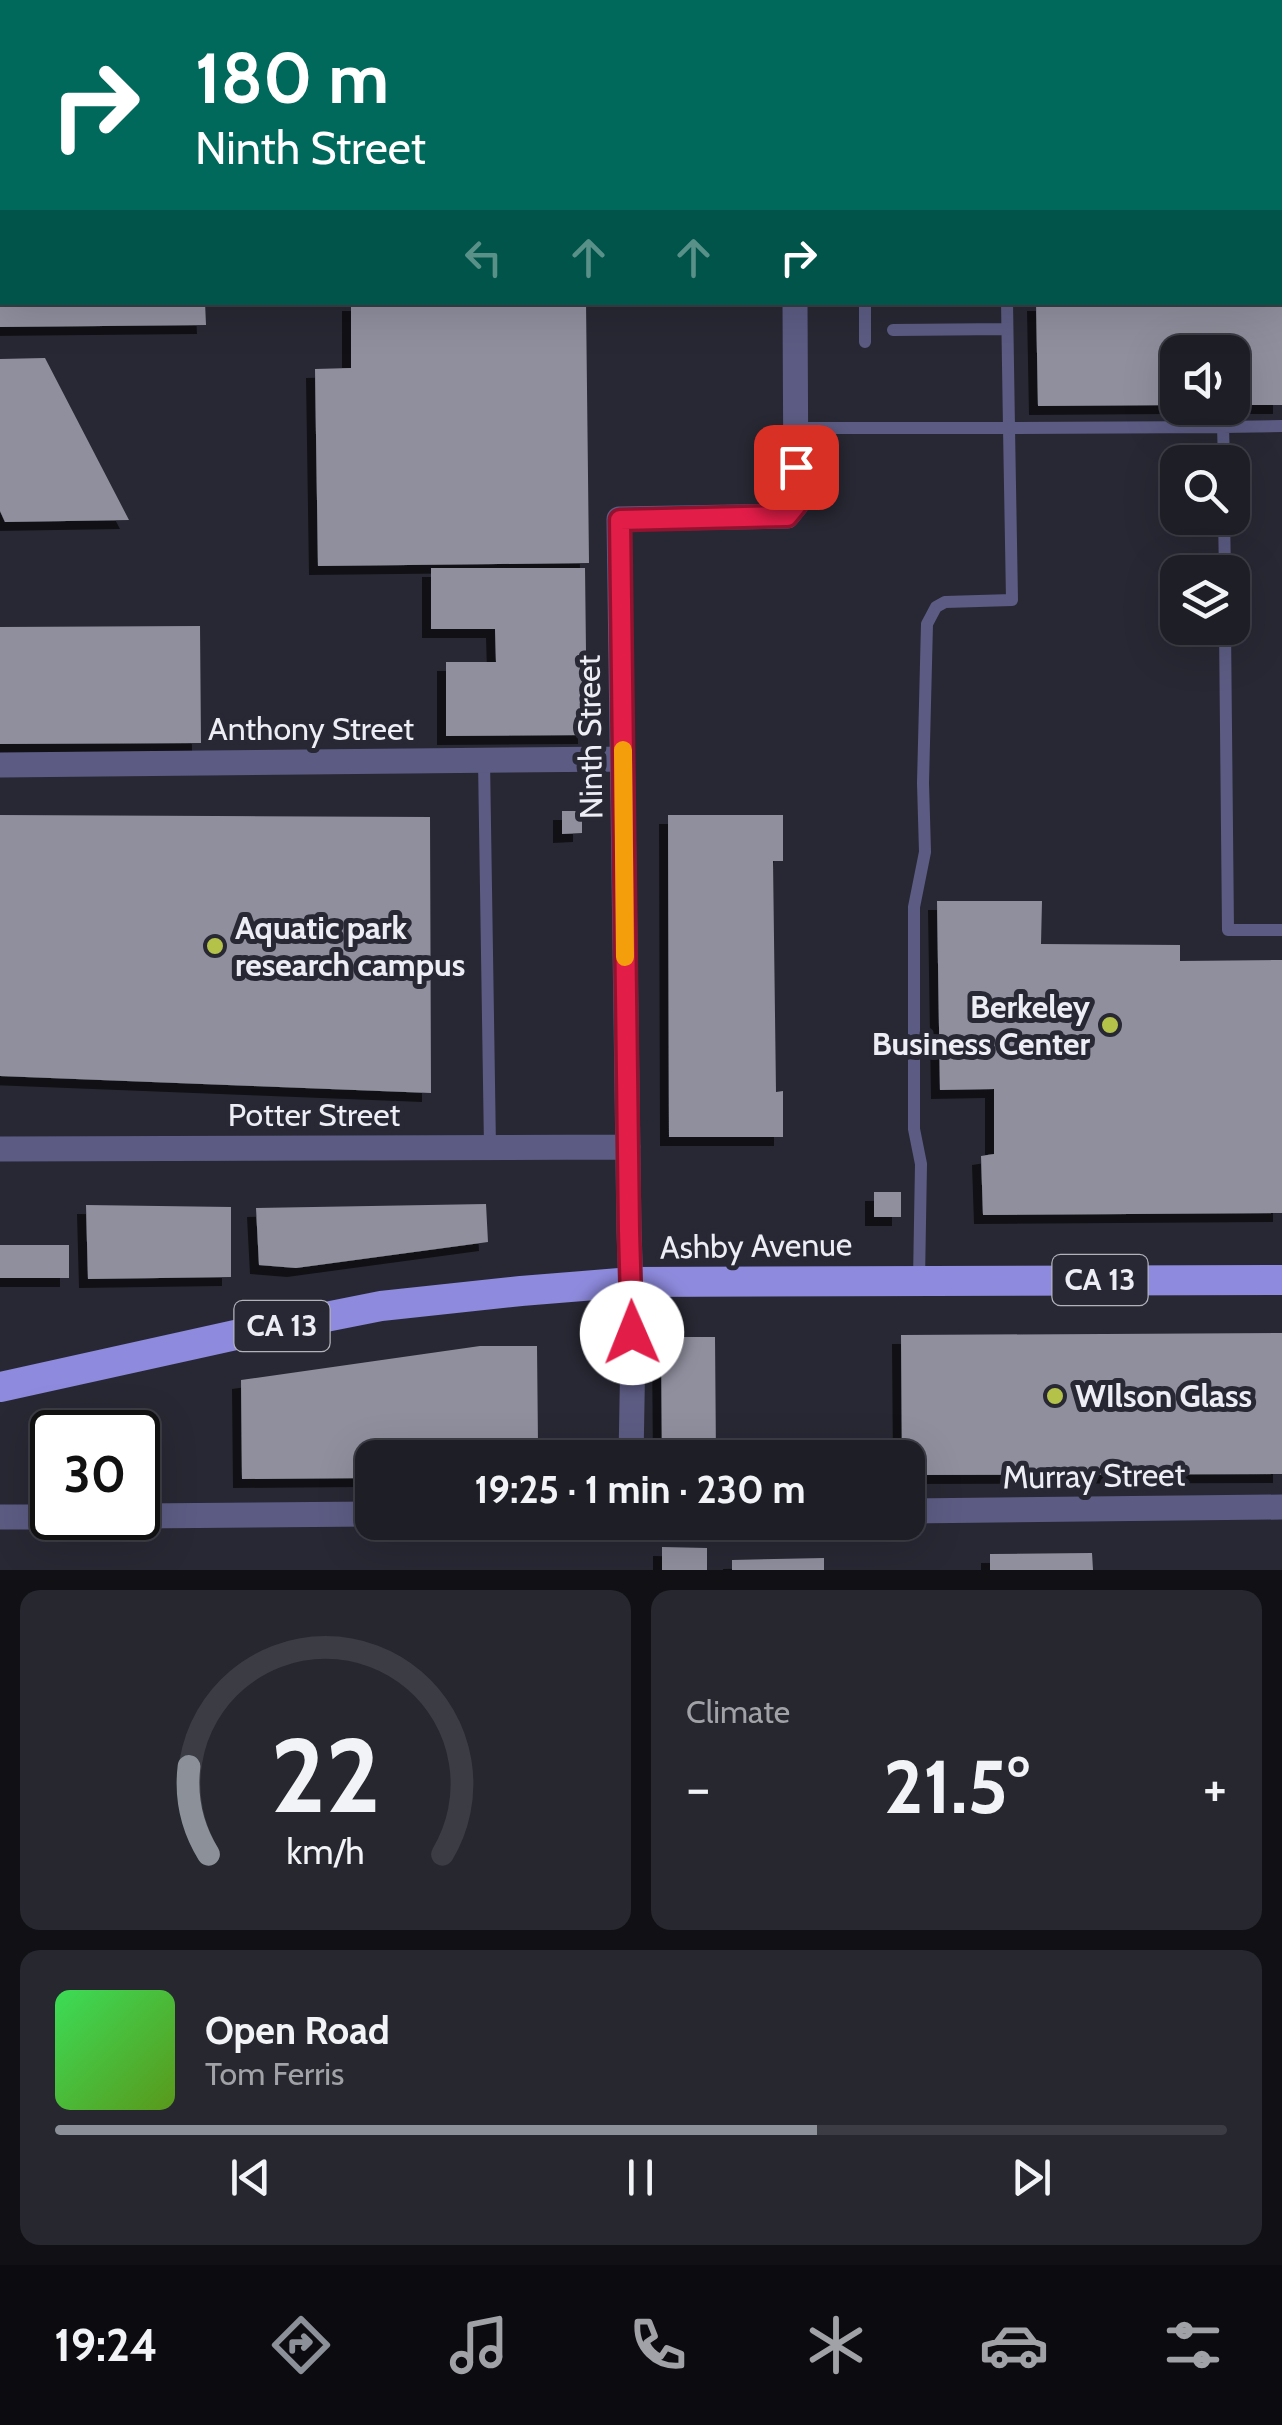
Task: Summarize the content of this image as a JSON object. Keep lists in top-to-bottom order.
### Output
{
  "streets": {
    "main road": ["Ashby Avenue", "CA 13"],
    "street": [
      "Anthony Street",
      "Ninth Street",
      "Potter Street",
      "Murray Street"
    ]
  },
  "crossings": [
    ["Anthony Street", "Ninth Street"],
    ["Ninth Street", "Potter Street"],
    ["Ninth Street", "Ashby Avenue"]
  ],
  "places": ["Aquatic park research campus", "Berkeley Business Center", "WIlson Glass"],
  "page": {
    "turn": ["180 m", "Ninth Street"],
    "limit": "30",
    "trip": "19:25 · 1 min · 230 m",
    "tile": "Climate",
    "heat": ["−", "21.5°", "+"],
    "song": ["Open Road", "Tom Ferris"],
    "tabs": "19:24",
    "gauge": ["22", "km/h"]
  }
}
